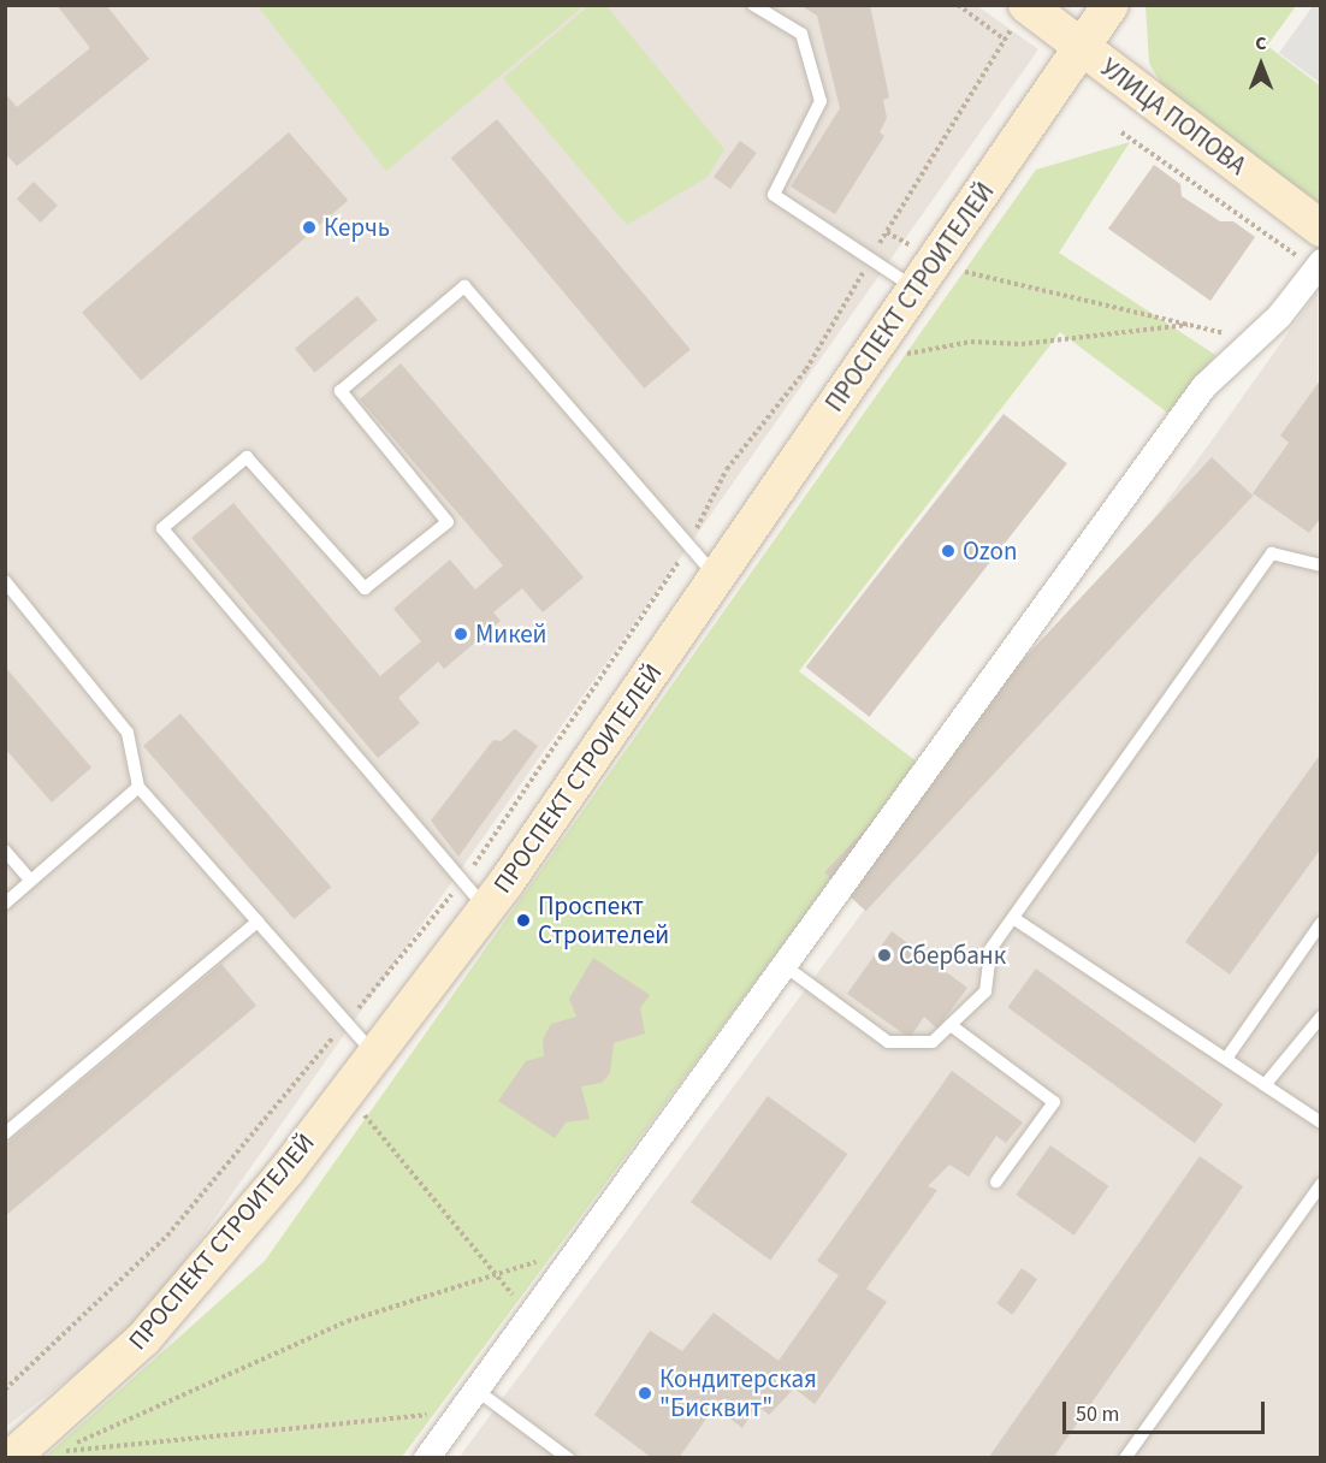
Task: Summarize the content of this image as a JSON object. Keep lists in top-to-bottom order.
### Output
{
  "streets": {
    "main road": ["УЛИЦА ПОПОВА", "ПРОСПЕКТ СТРОИТЕЛЕЙ"]
  },
  "crossings": [
    ["УЛИЦА ПОПОВА", "ПРОСПЕКТ СТРОИТЕЛЕЙ"]
  ],
  "places": [
    "Керчь",
    "Ozon",
    "Микей",
    "Проспект Строителей",
    "Сбербанк",
    "Кондитерская \"Бисквит\""
  ],
  "scale_bar": "50 m",
  "north": "top"
}
